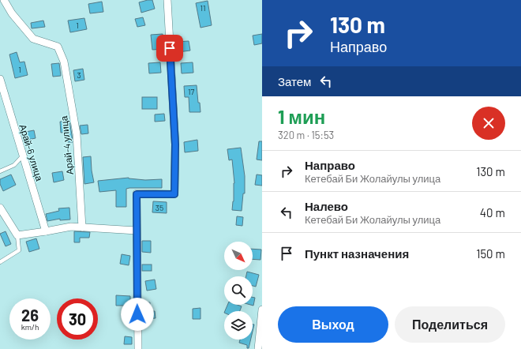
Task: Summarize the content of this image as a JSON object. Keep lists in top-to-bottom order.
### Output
{
  "streets": {
    "street": ["Арай-4 улица", "Арай-6 улица"]
  },
  "house_numbers": [
    "11",
    "1",
    "1",
    "3",
    "17",
    "35"
  ],
  "north": "bottom right",
  "page": {
    "turn": ["130 m", "Направо"],
    "then": "Затем",
    "heading": ["1 мин", "320 m · 15:53"],
    "list": [
      {
        "name": "Направо",
        "note": "Кетебай Би Жолайулы улица",
        "value": "130 m"
      },
      {
        "name": "Налево",
        "note": "Кетебай Би Жолайулы улица",
        "value": "40 m"
      },
      {
        "name": "Пункт назначения",
        "value": "150 m"
      }
    ],
    "speed": "26 km/h",
    "limit": "30",
    "buttons": ["Выход", "Поделиться"]
  }
}
